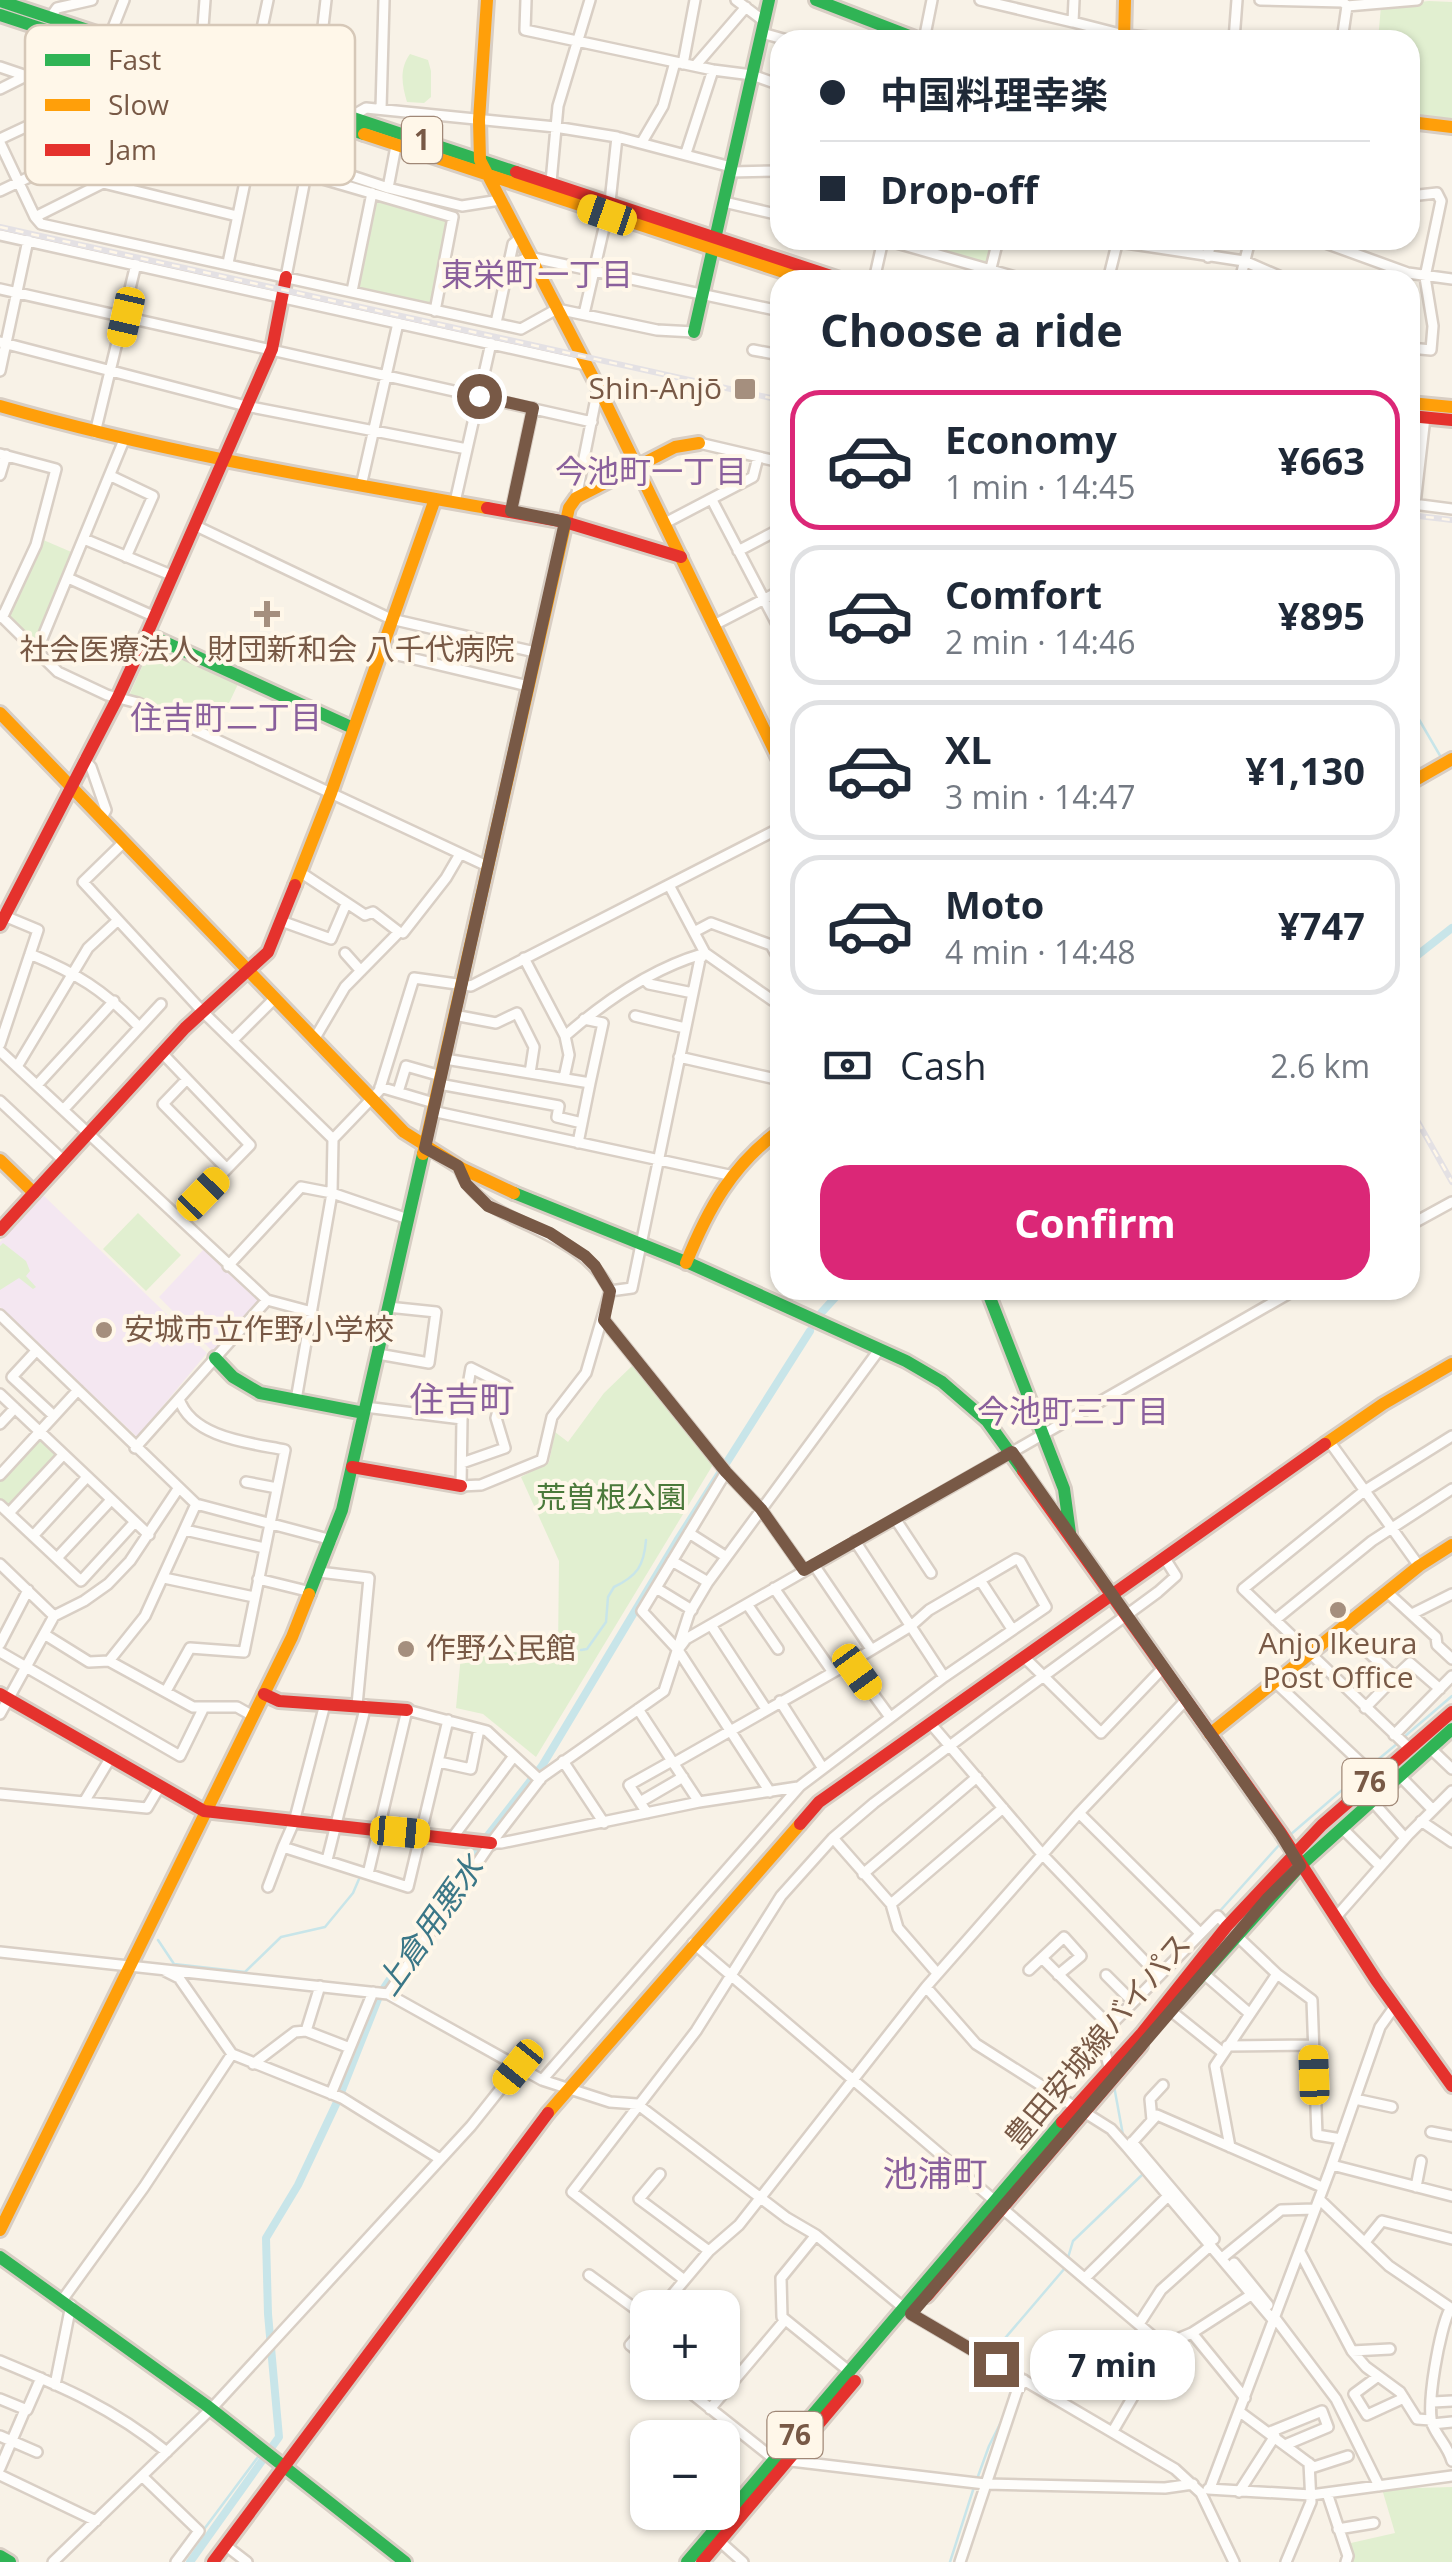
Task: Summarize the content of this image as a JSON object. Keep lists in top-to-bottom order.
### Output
{
  "streets": {
    "main road": ["1", "76", "豊田安城線バイパス"]
  },
  "districts": [
    "東栄町一丁目",
    "今池町一丁目",
    "住吉町二丁目",
    "住吉町",
    "今池町三丁目",
    "池浦町"
  ],
  "water": ["上倉用悪水"],
  "parks": ["荒曽根公園"],
  "places": {
    "transit": ["Shin-Anjō"],
    "health": ["社会医療法人 財団新和会 八千代病院"],
    "other": ["安城市立作野小学校", "Anjo Ikeura Post Office", "作野公民館"]
  },
  "legend": ["Fast", "Slow", "Jam"],
  "page": {
    "banner": ["中国料理幸楽", "Drop-off"],
    "heading": "Choose a ride",
    "list": [
      {
        "name": "Economy",
        "note": "1 min · 14:45",
        "value": "¥663"
      },
      {
        "name": "Comfort",
        "note": "2 min · 14:46",
        "value": "¥895"
      },
      {
        "name": "XL",
        "note": "3 min · 14:47",
        "value": "¥1,130"
      },
      {
        "name": "Moto",
        "note": "4 min · 14:48",
        "value": "¥747"
      }
    ],
    "pay": ["Cash", "2.6 km"],
    "buttons": "Confirm",
    "map_buttons": ["+", "−"],
    "bubble": "7 min"
  }
}
